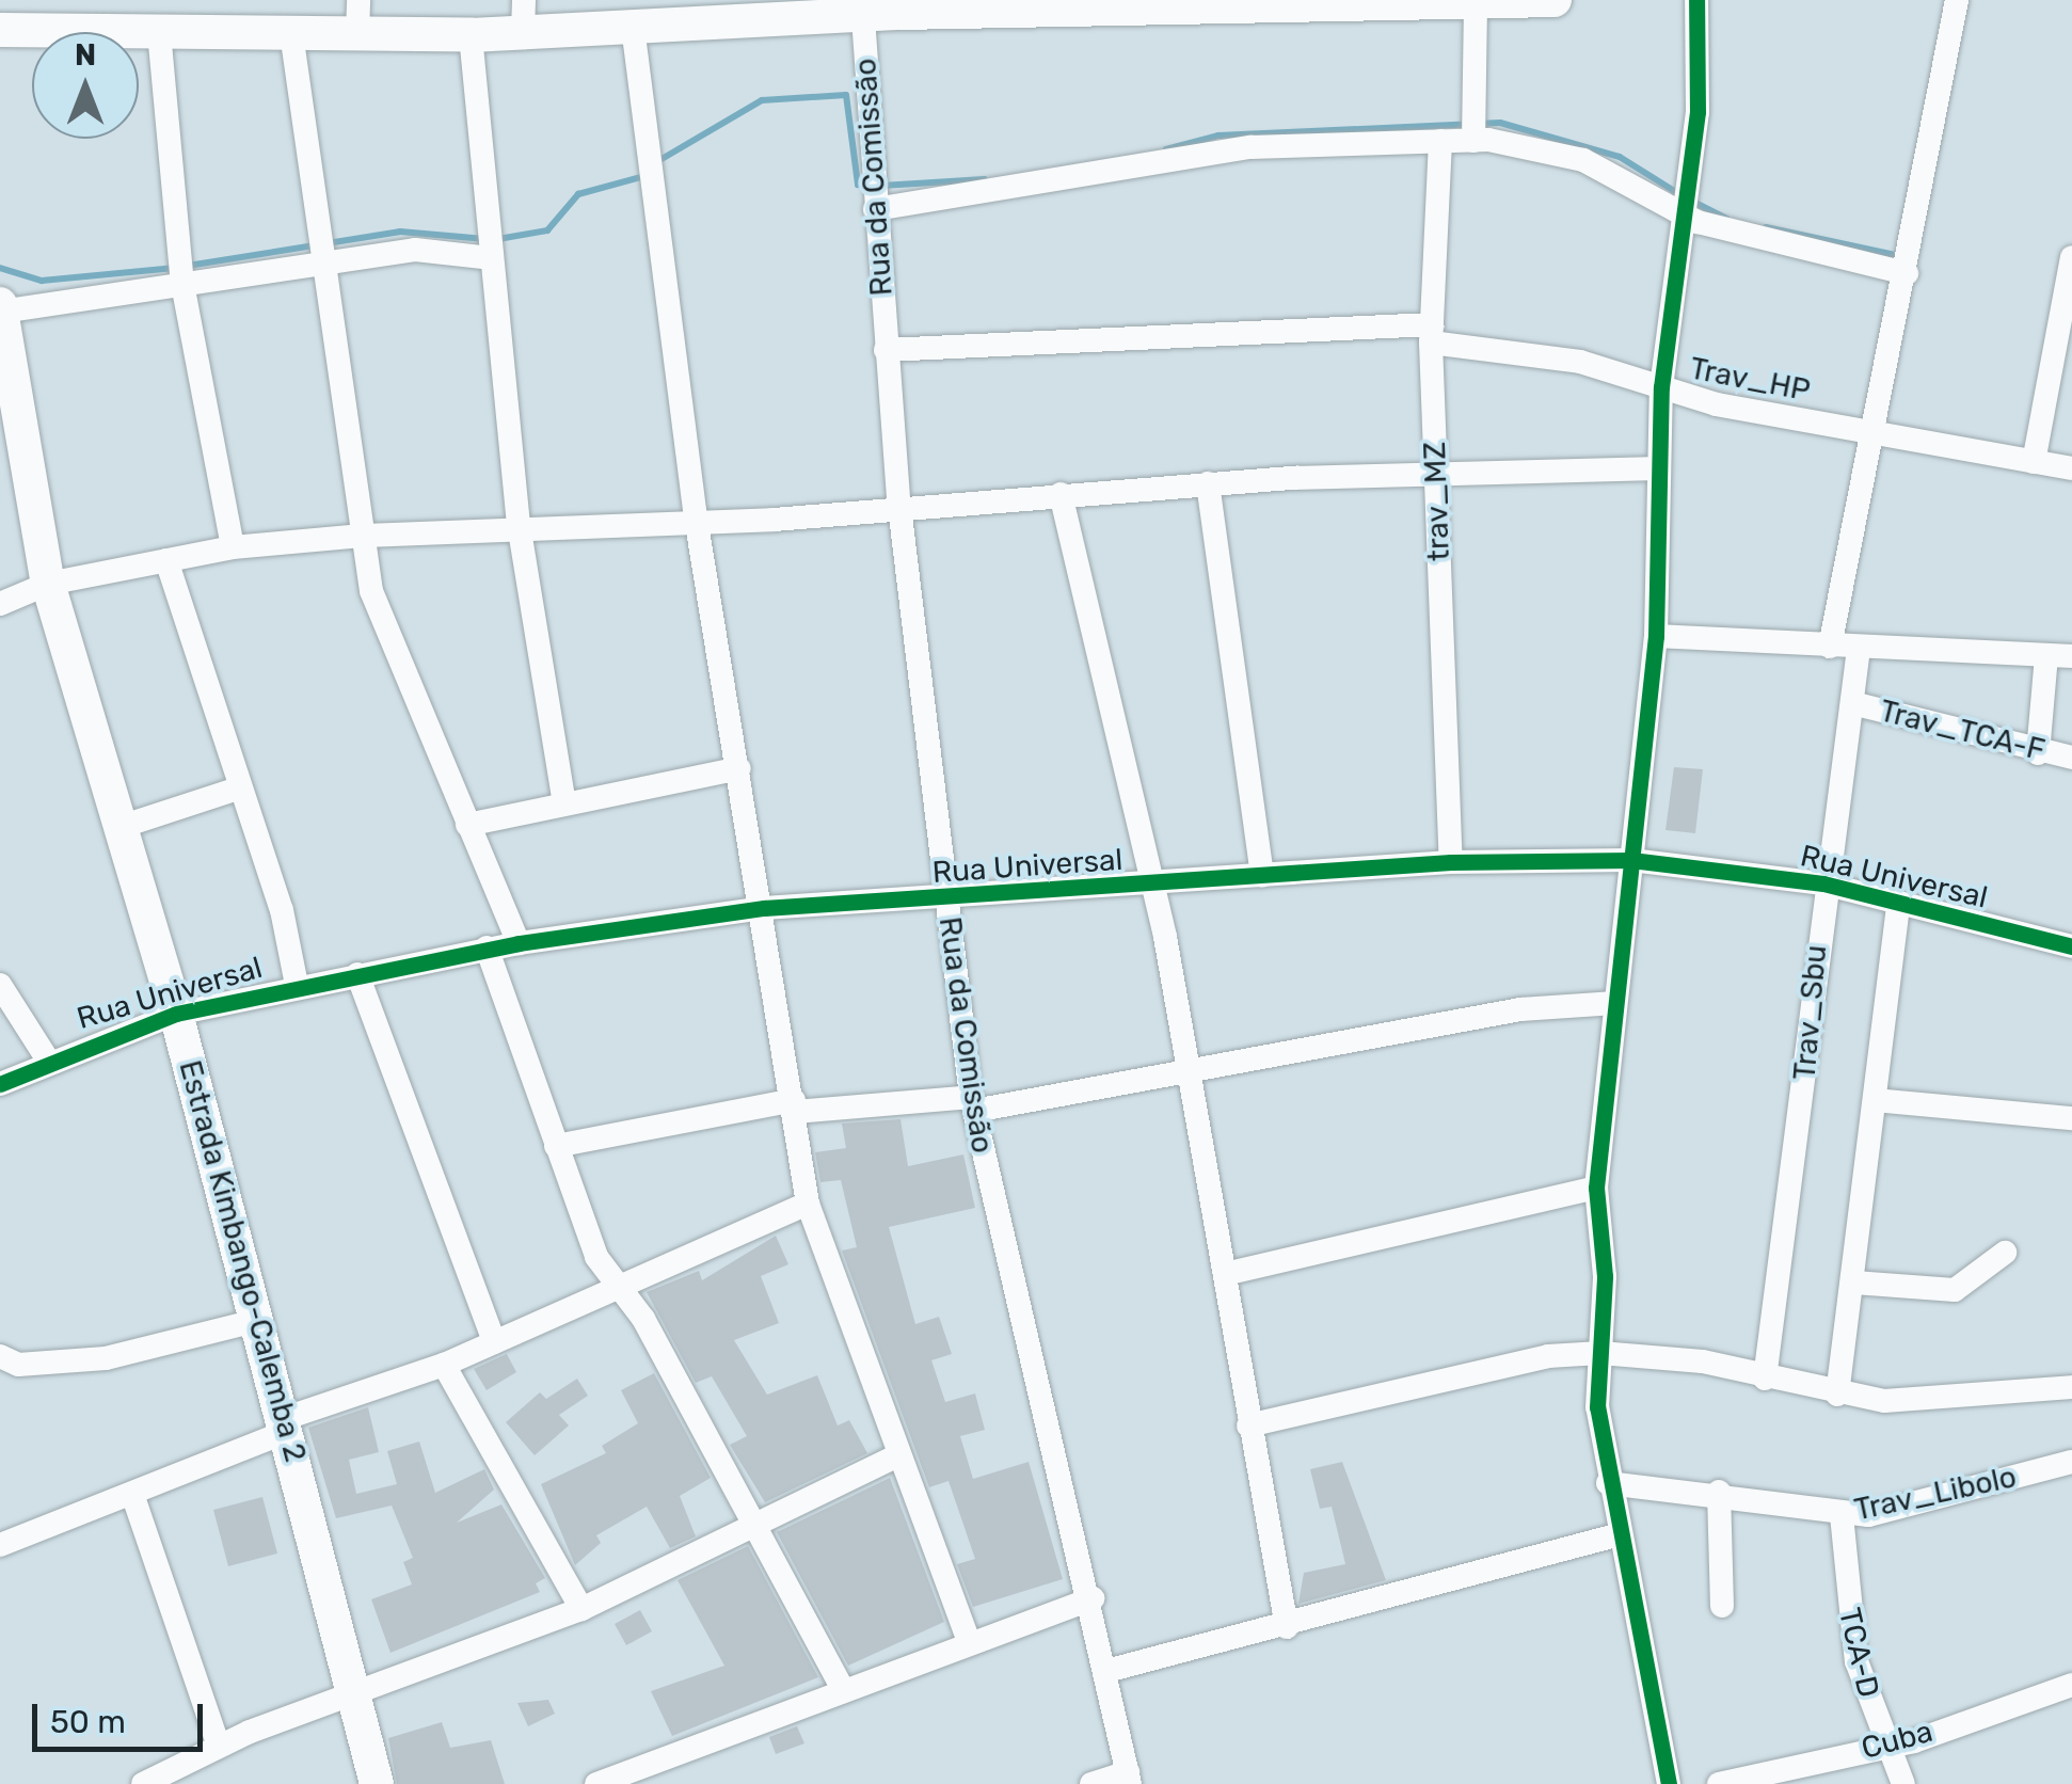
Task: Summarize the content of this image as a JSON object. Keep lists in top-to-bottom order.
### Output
{
  "streets": {
    "street": [
      "Rua da Comissão",
      "Trav_HP",
      "trav_MZ",
      "Trav_TCA-F",
      "Rua Universal",
      "Trav_Sbu",
      "Estrada Kimbango-Calemba 2",
      "Trav_Libolo",
      "TCA-D",
      "Cuba"
    ]
  },
  "crossings": [
    ["Rua da Comissão", "Trav_HP"],
    ["Rua da Comissão", "Rua Universal"],
    ["Trav_HP", "trav_MZ"],
    ["trav_MZ", "Rua Universal"],
    ["Trav_TCA-F", "Trav_Sbu"],
    ["Rua Universal", "Trav_Sbu"],
    ["Rua Universal", "Estrada Kimbango-Calemba 2"],
    ["Trav_Libolo", "TCA-D"],
    ["TCA-D", "Cuba"]
  ],
  "scale_bar": "50 m",
  "north": "top"
}
